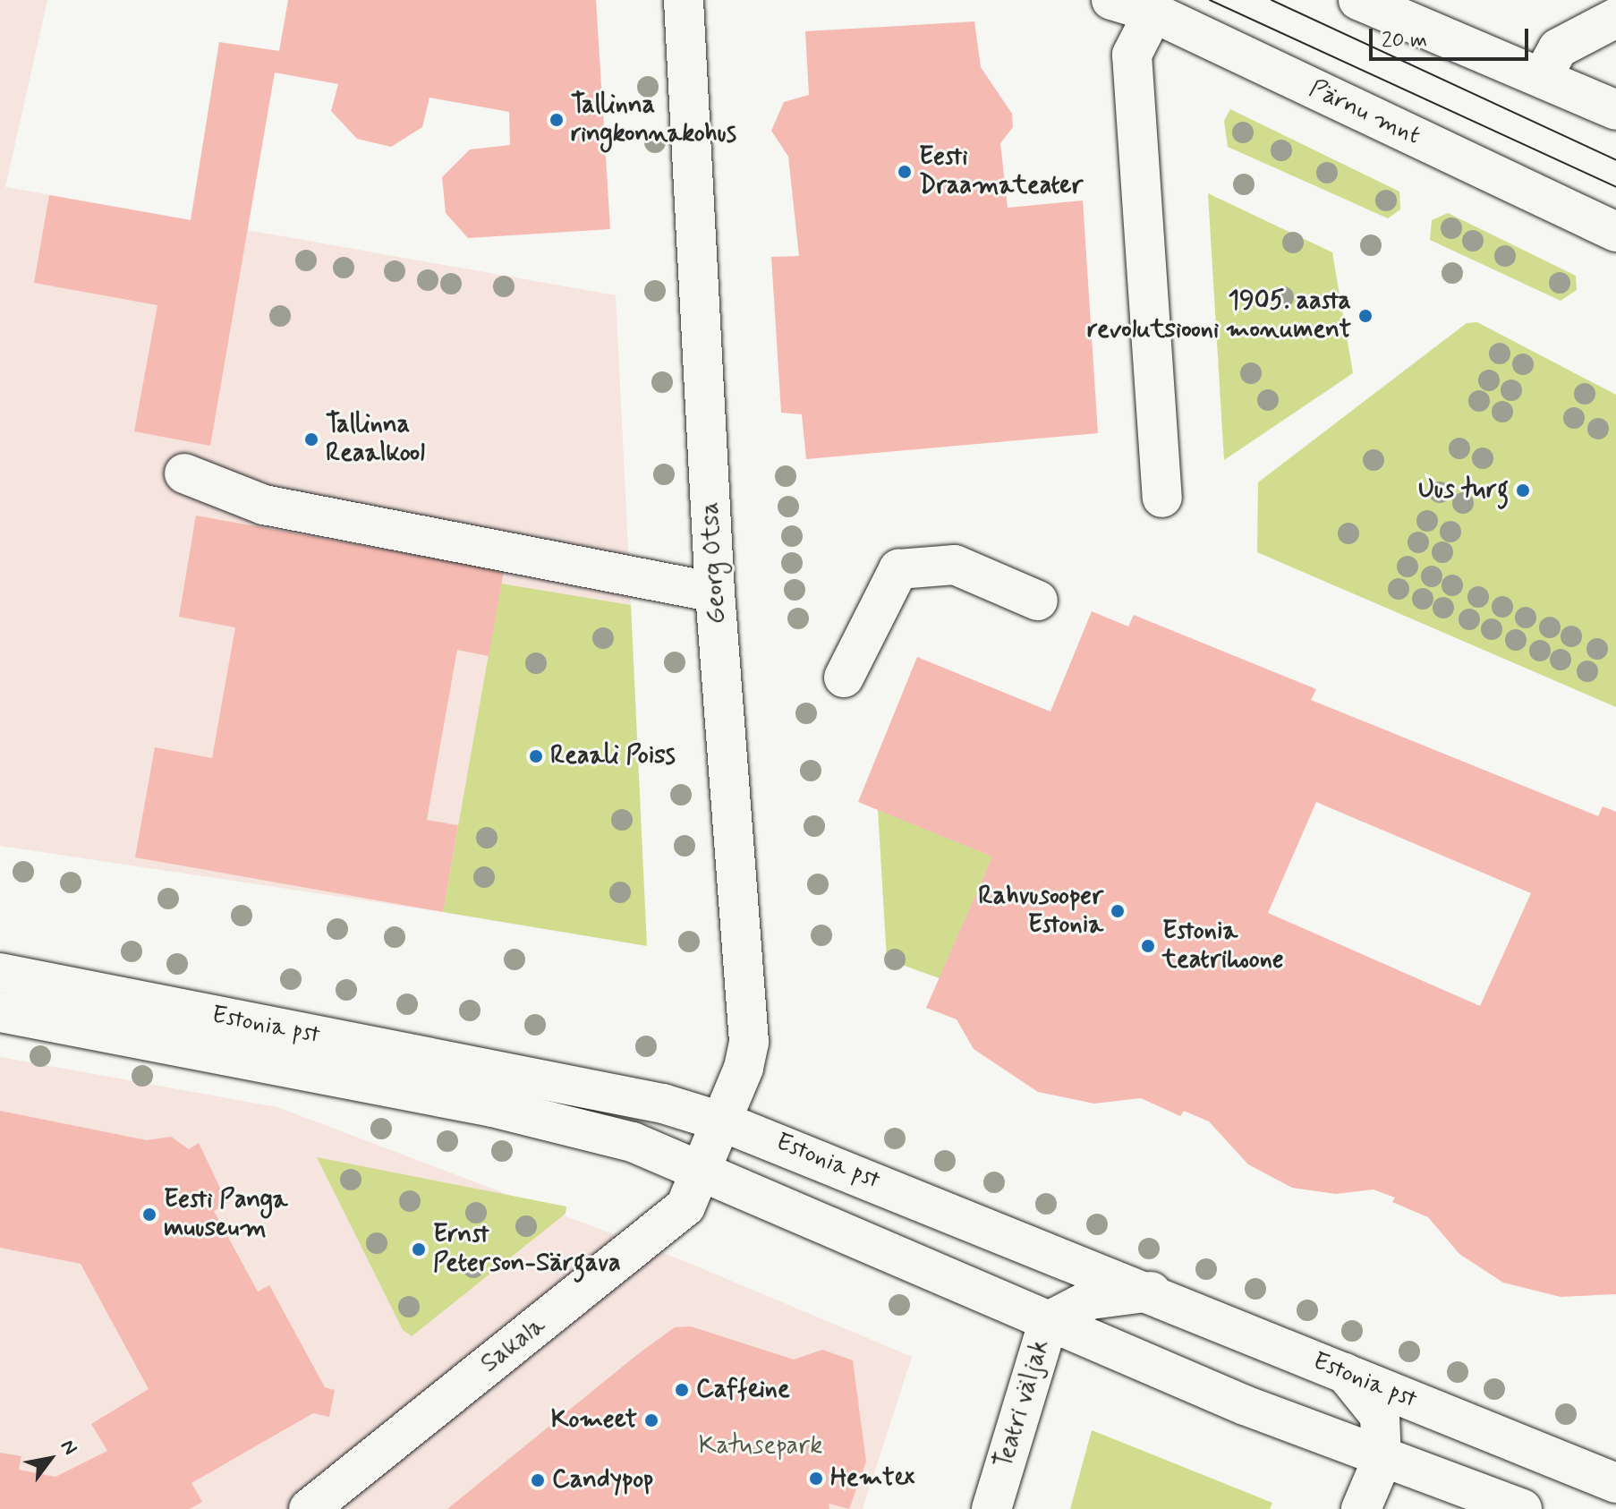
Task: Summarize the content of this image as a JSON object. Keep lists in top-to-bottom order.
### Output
{
  "streets": {
    "main road": [
      "Pärnu mnt",
      "Georg Otsa",
      "Estonia pst",
      "Sakala",
      "Teatri väljak"
    ]
  },
  "crossings": [
    ["Georg Otsa", "Estonia pst"],
    ["Georg Otsa", "Sakala"],
    ["Estonia pst", "Sakala"],
    ["Estonia pst", "Teatri väljak"]
  ],
  "parks": ["Katusepark"],
  "places": [
    "Tallinna ringkonnakohus",
    "Eesti Draamateater",
    "1905. aasta revolutsiooni monument",
    "Tallinna Reaalkool",
    "Uus turg",
    "Reaali Poiss",
    "Rahvusooper Estonia",
    "Estonia teatrihoone",
    "Eesti Panga muuseum",
    "Ernst Peterson-Särgava",
    "Caffeine",
    "Komeet",
    "Hemtex",
    "Candypop"
  ],
  "scale_bar": "20 m",
  "north": "top right"
}
